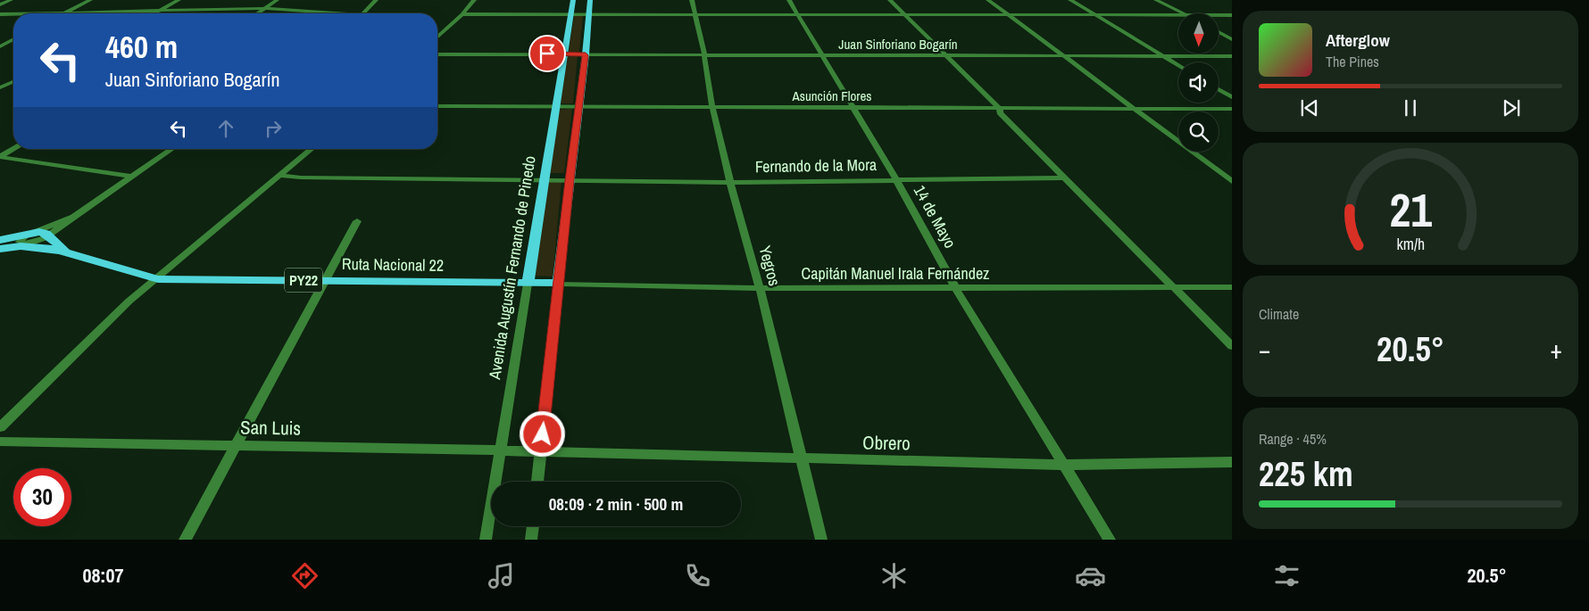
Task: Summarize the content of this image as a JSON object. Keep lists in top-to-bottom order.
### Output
{
  "streets": {
    "highway": ["Ruta Nacional 22", "Avenida Augustín Fernando de Pinedo", "PY22"],
    "street": [
      "Juan Sinforiano Bogarín",
      "Asunción Flores",
      "Fernando de la Mora",
      "14 de Mayo",
      "Yegros",
      "Capitán Manuel Irala Fernández",
      "San Luis",
      "Obrero"
    ]
  },
  "crossings": [
    ["Juan Sinforiano Bogarín", "14 de Mayo"],
    ["Juan Sinforiano Bogarín", "Yegros"],
    ["Juan Sinforiano Bogarín", "Avenida Augustín Fernando de Pinedo"],
    ["Asunción Flores", "14 de Mayo"],
    ["Asunción Flores", "Yegros"],
    ["Asunción Flores", "Avenida Augustín Fernando de Pinedo"],
    ["Fernando de la Mora", "14 de Mayo"],
    ["Fernando de la Mora", "Yegros"],
    ["Fernando de la Mora", "Avenida Augustín Fernando de Pinedo"],
    ["14 de Mayo", "Capitán Manuel Irala Fernández"],
    ["14 de Mayo", "Obrero"],
    ["Ruta Nacional 22", "Avenida Augustín Fernando de Pinedo"],
    ["Ruta Nacional 22", "Capitán Manuel Irala Fernández"],
    ["Yegros", "Capitán Manuel Irala Fernández"],
    ["Yegros", "Obrero"],
    ["Avenida Augustín Fernando de Pinedo", "San Luis"],
    ["San Luis", "Obrero"]
  ],
  "north": "bottom",
  "page": {
    "turn": ["460 m", "Juan Sinforiano Bogarín"],
    "song": ["Afterglow", "The Pines"],
    "tile": [
      "Climate",
      ["Range · 45%", "225 km"]
    ],
    "heat": ["−", "20.5°", "+"],
    "limit": "30",
    "trip": "08:09 · 2 min · 500 m",
    "tabs": ["08:07", "20.5°"],
    "gauge": ["21", "km/h"]
  }
}
